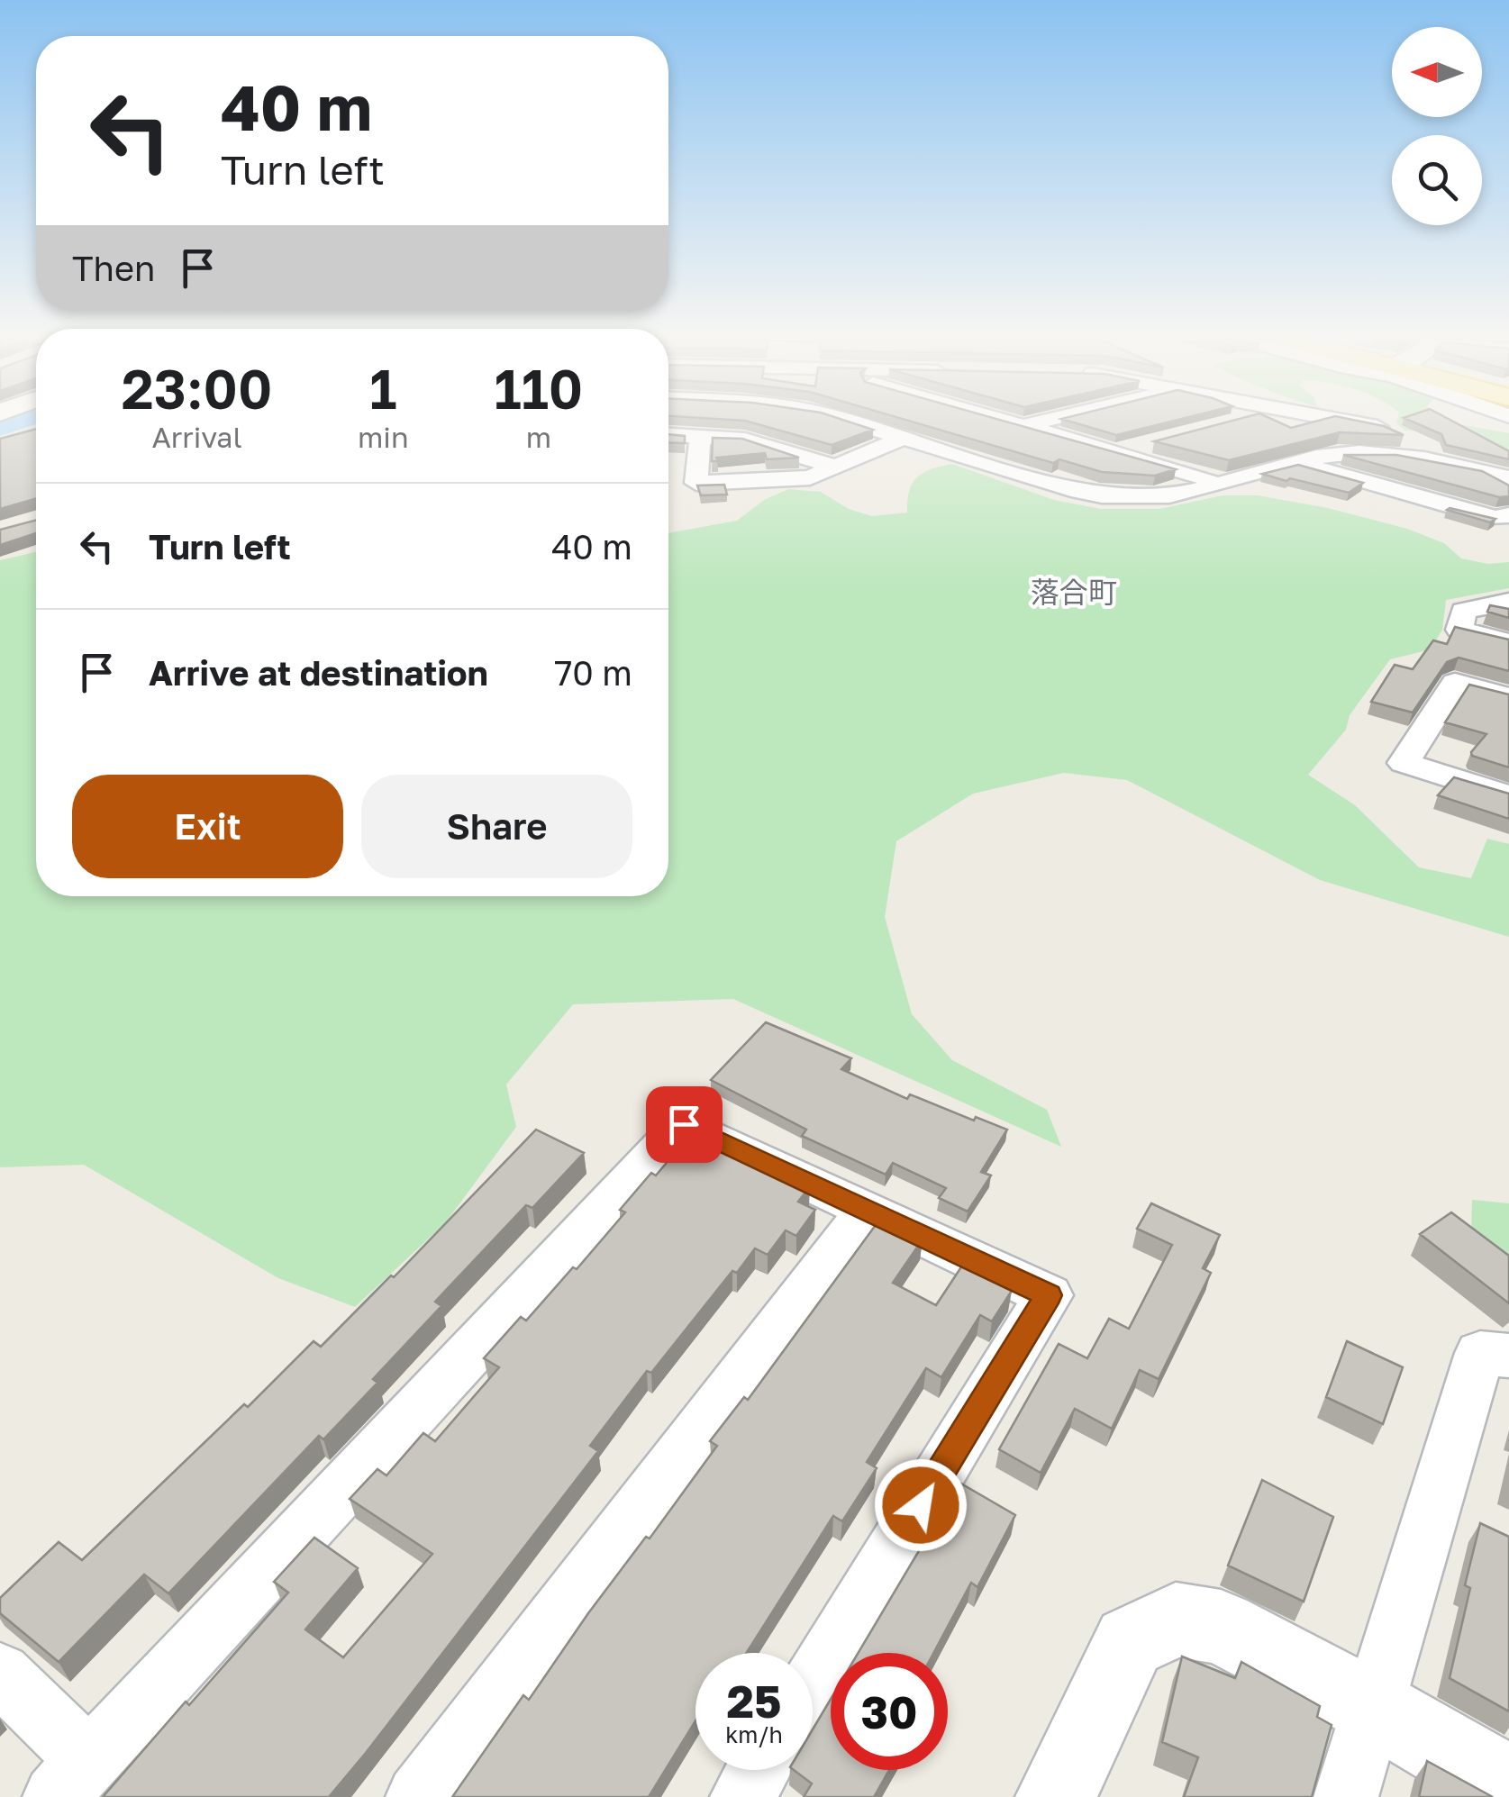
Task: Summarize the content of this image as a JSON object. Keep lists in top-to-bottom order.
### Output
{
  "districts": ["落合町"],
  "north": "left",
  "page": {
    "turn": ["40 m", "Turn left"],
    "then": "Then",
    "eta": [
      "23:00",
      "Arrival",
      "1",
      "min",
      "110",
      "m"
    ],
    "list": [
      {
        "name": "Turn left",
        "value": "40 m"
      },
      {
        "name": "Arrive at destination",
        "value": "70 m"
      }
    ],
    "buttons": ["Exit", "Share"],
    "speed": "25 km/h",
    "limit": "30"
  }
}
